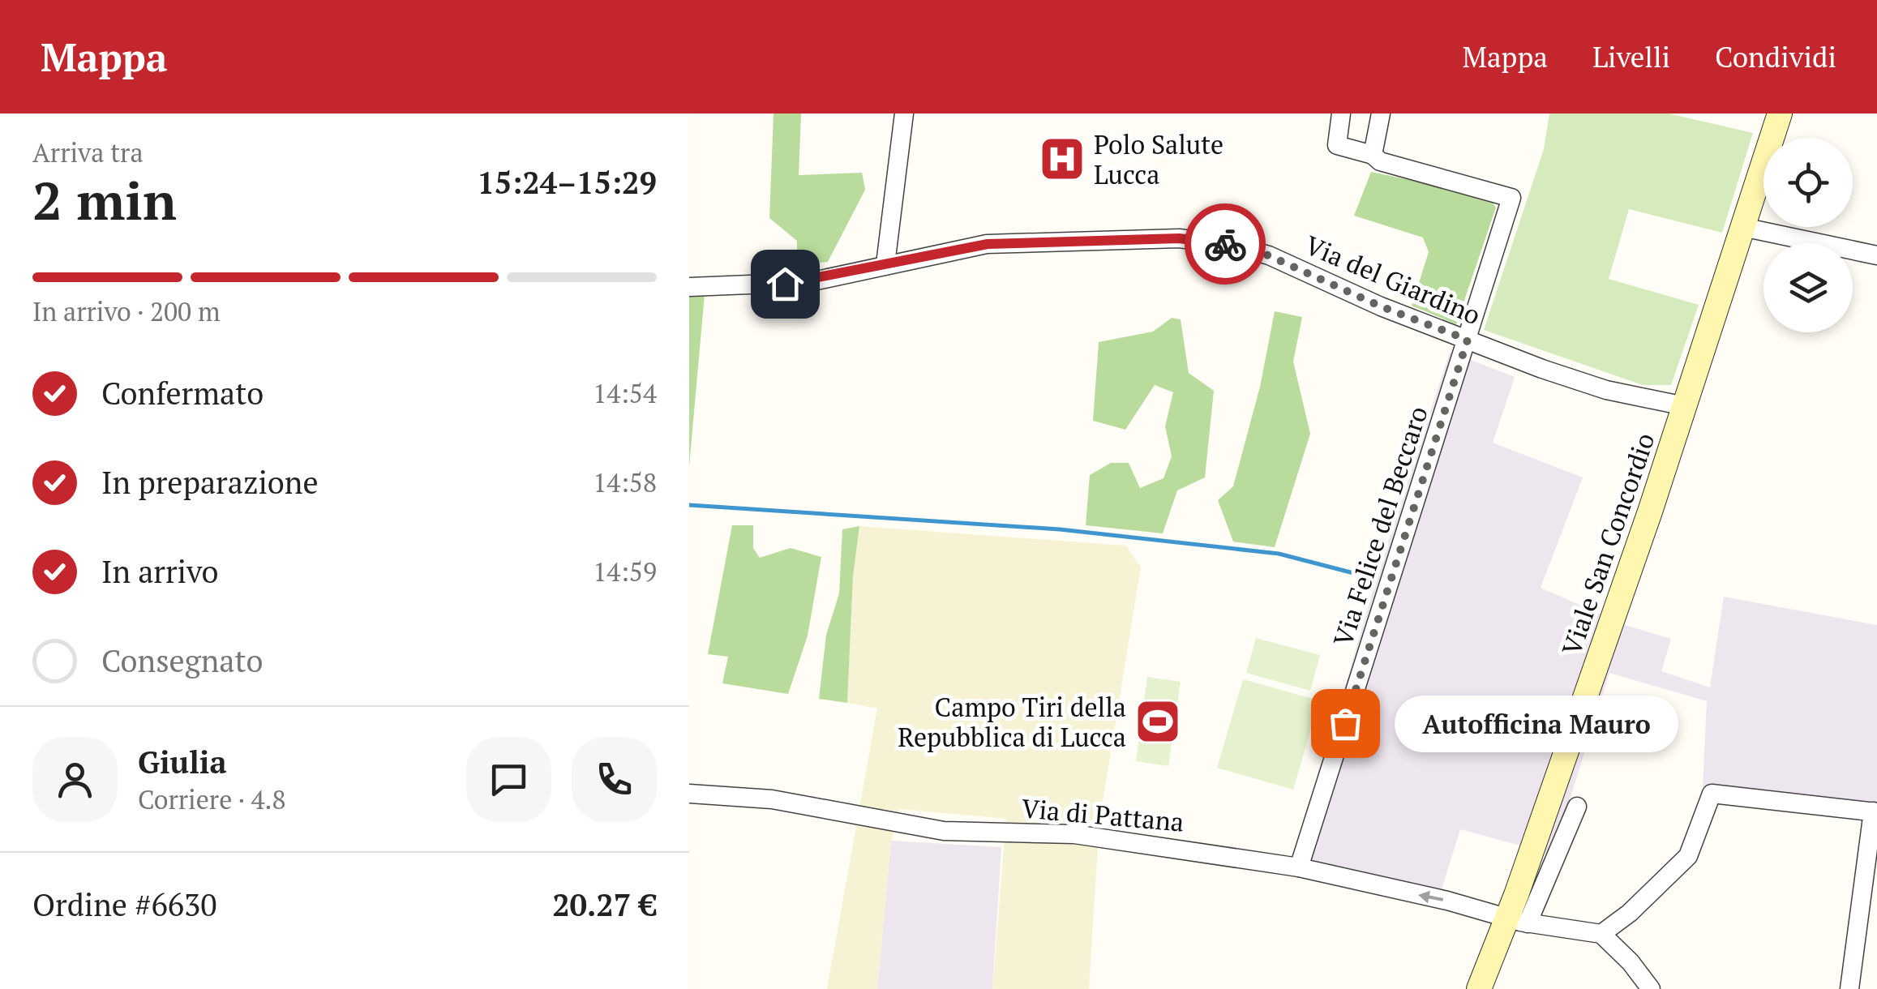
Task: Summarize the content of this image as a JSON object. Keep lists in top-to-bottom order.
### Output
{
  "streets": {
    "main road": ["Viale San Concordio"],
    "street": ["Via del Giardino", "Via Felice del Beccaro", "Via di Pattana"]
  },
  "crossings": [
    ["Via del Giardino", "Via Felice del Beccaro"],
    ["Via del Giardino", "Viale San Concordio"],
    ["Via Felice del Beccaro", "Via di Pattana"],
    ["Viale San Concordio", "Via di Pattana"]
  ],
  "places": {
    "hospital": ["Polo Salute Lucca"],
    "sports": ["Campo Tiri della Repubblica di Lucca"],
    "other": ["Autofficina Mauro"]
  },
  "page": {
    "header": "Mappa",
    "nav": ["Mappa", "Livelli", "Condividi"],
    "heading": ["2 min", "Arriva tra", "15:24–15:29"],
    "panel": [
      "Giulia",
      "Corriere · 4.8",
      "Ordine #6630",
      "20.27 €"
    ],
    "bar": "In arrivo · 200 m",
    "list": [
      ["Confermato", "14:54"],
      ["In preparazione", "14:58"],
      ["In arrivo", "14:59"],
      "Consegnato"
    ],
    "bubble": "Autofficina Mauro"
  }
}
